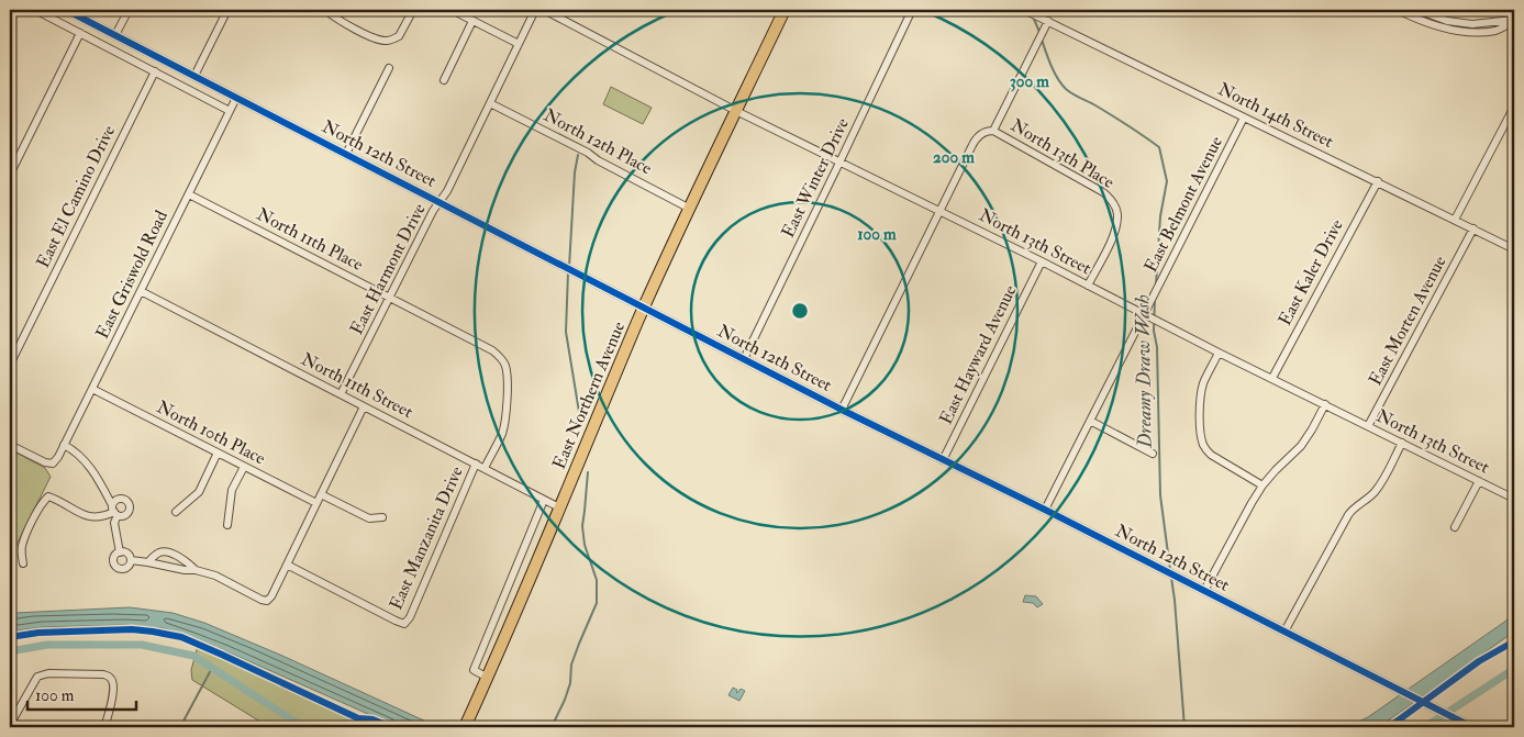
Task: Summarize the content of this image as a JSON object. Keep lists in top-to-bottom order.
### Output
{
  "streets": {
    "main road": ["East Northern Avenue"],
    "street": [
      "North 14th Street",
      "North 12th Place",
      "North 12th Street",
      "North 13th Place",
      "East Winter Drive",
      "East El Camino Drive",
      "East Belmont Avenue",
      "North 11th Place",
      "North 13th Street",
      "East Harmont Drive",
      "East Kaler Drive",
      "East Griswold Road",
      "East Morten Avenue",
      "East Hayward Avenue",
      "North 11th Street",
      "North 10th Place",
      "East Manzanita Drive"
    ]
  },
  "crossings": [
    ["North 14th Street", "East Belmont Avenue"],
    ["North 14th Street", "East Kaler Drive"],
    ["North 14th Street", "East Morten Avenue"],
    ["North 12th Place", "East Harmont Drive"],
    ["North 12th Place", "East Northern Avenue"],
    ["North 12th Street", "East Winter Drive"],
    ["North 12th Street", "East Belmont Avenue"],
    ["North 12th Street", "East Harmont Drive"],
    ["North 12th Street", "East Griswold Road"],
    ["North 12th Street", "East Hayward Avenue"],
    ["North 12th Street", "East Northern Avenue"],
    ["North 13th Place", "North 13th Street"],
    ["East Winter Drive", "North 13th Street"],
    ["East Belmont Avenue", "North 13th Street"],
    ["North 11th Place", "East Harmont Drive"],
    ["North 11th Place", "East Griswold Road"],
    ["North 11th Place", "East Manzanita Drive"],
    ["North 13th Street", "East Kaler Drive"],
    ["North 13th Street", "East Morten Avenue"],
    ["North 13th Street", "East Hayward Avenue"],
    ["North 13th Street", "East Northern Avenue"],
    ["East Harmont Drive", "North 11th Street"],
    ["East Griswold Road", "North 11th Street"],
    ["East Griswold Road", "North 10th Place"],
    ["North 11th Street", "East Northern Avenue"],
    ["North 11th Street", "East Manzanita Drive"]
  ],
  "water": ["Dreamy Draw Wash"],
  "scale_bar": "100 m",
  "rings": ["300 m", "200 m", "100 m"]
}
